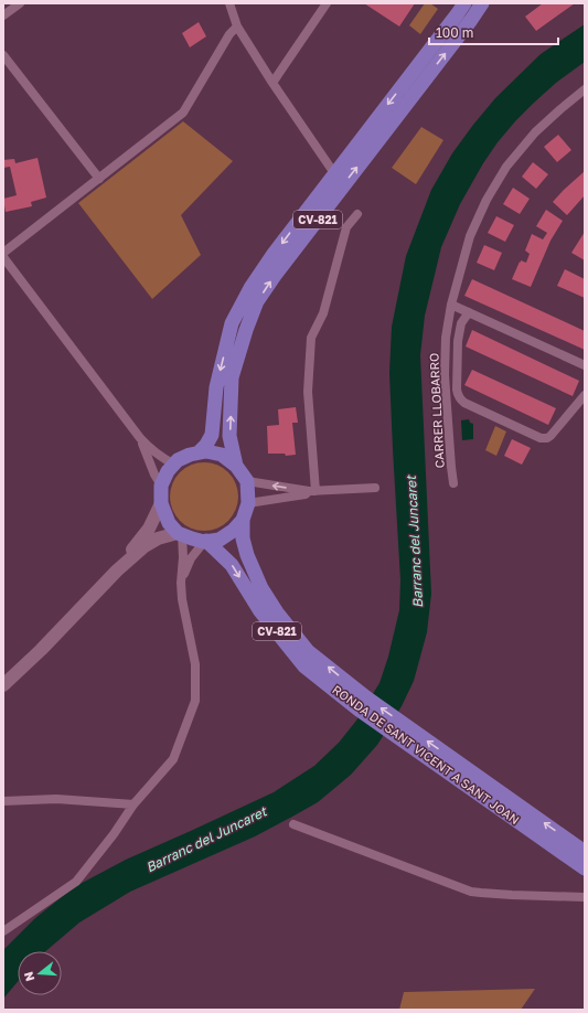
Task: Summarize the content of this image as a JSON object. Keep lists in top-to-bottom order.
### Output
{
  "streets": {
    "main road": ["CV-821", "RONDA DE SANT VICENT A SANT JOAN"],
    "street": ["CARRER LLOBARRO"]
  },
  "crossings": [
    ["CV-821", "RONDA DE SANT VICENT A SANT JOAN"]
  ],
  "water": ["Barranc del Juncaret"],
  "scale_bar": "100 m",
  "north": "left"
}
